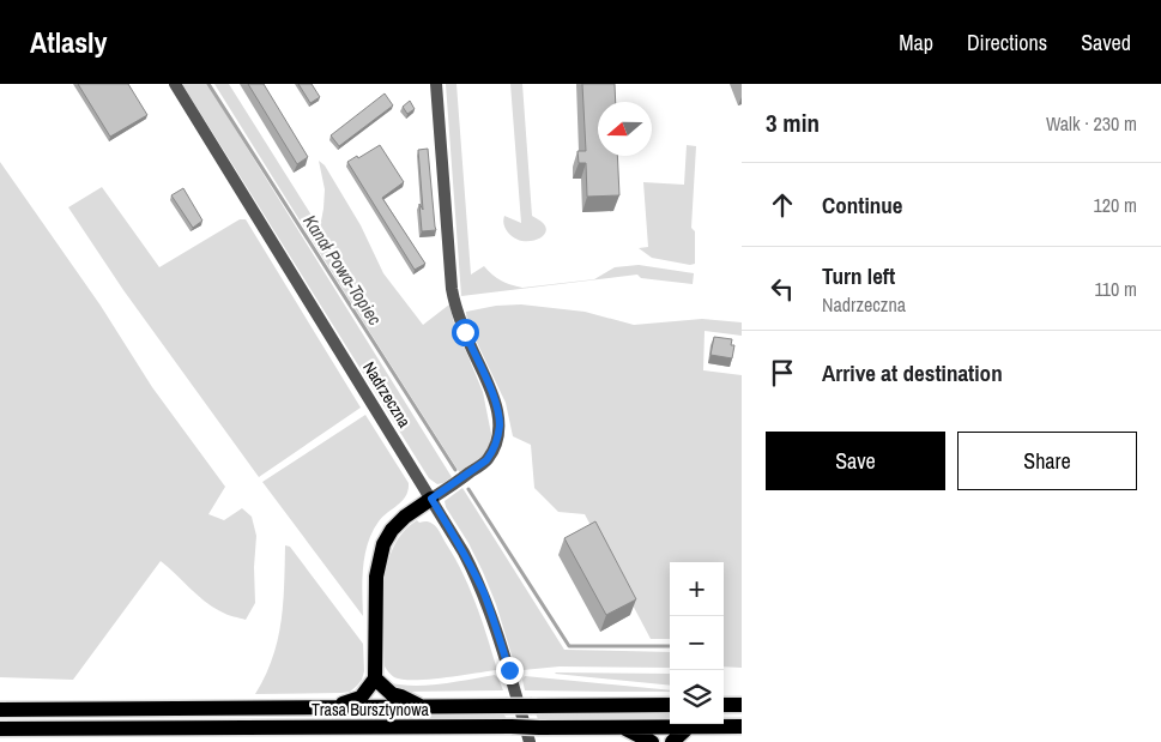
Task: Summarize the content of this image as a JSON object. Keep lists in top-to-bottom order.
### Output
{
  "streets": {
    "main road": ["Trasa Bursztynowa"],
    "street": ["Nadrzeczna"]
  },
  "water": ["Kanał Powa-Topiec"],
  "north": "left",
  "page": {
    "header": "Atlasly",
    "nav": ["Map", "Directions", "Saved"],
    "heading": ["3 min", "Walk · 230 m"],
    "list": [
      ["Continue", "120 m"],
      ["Turn left", "Nadrzeczna", "110 m"],
      "Arrive at destination"
    ],
    "buttons": ["Save", "Share"],
    "map_buttons": ["+", "−"]
  }
}
